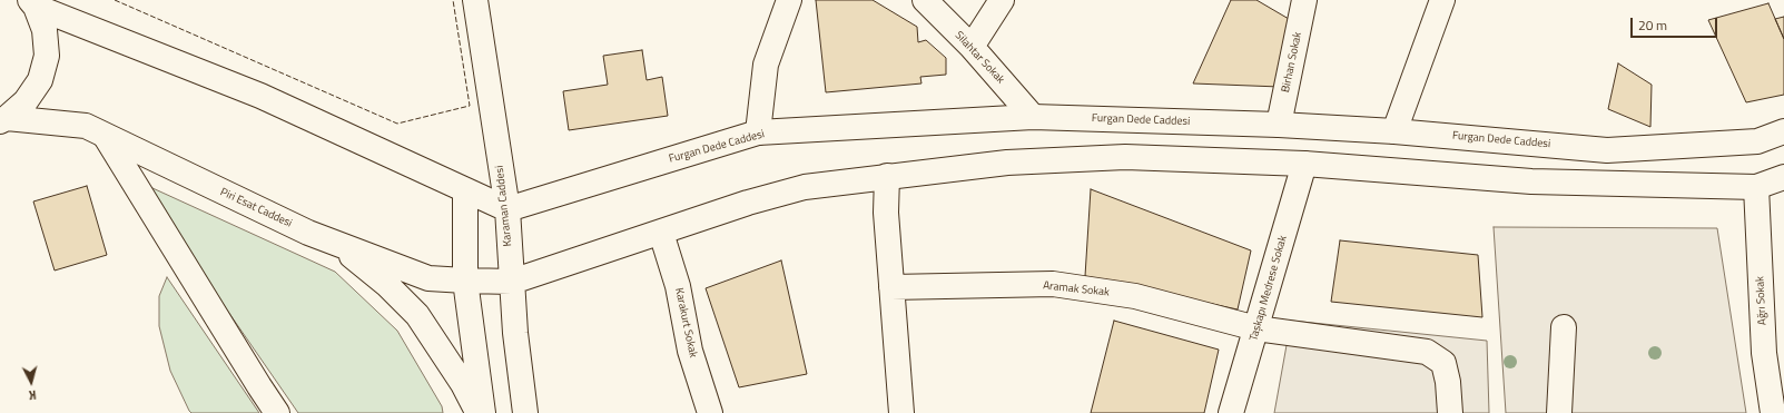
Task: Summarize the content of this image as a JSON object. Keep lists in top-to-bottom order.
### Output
{
  "streets": {
    "main road": [
      "Silahtar Sokak",
      "Birhan Sokak",
      "Furgan Dede Caddesi",
      "Karaman Caddesi",
      "Piri Esat Caddesi",
      "Taşkapı Medrese Sokak",
      "Aramak Sokak",
      "Ağrı Sokak",
      "Karakurt Sokak"
    ]
  },
  "crossings": [
    ["Silahtar Sokak", "Furgan Dede Caddesi"],
    ["Birhan Sokak", "Furgan Dede Caddesi"],
    ["Furgan Dede Caddesi", "Karaman Caddesi"],
    ["Karaman Caddesi", "Piri Esat Caddesi"],
    ["Taşkapı Medrese Sokak", "Aramak Sokak"]
  ],
  "scale_bar": "20 m",
  "north": "bottom"
}
